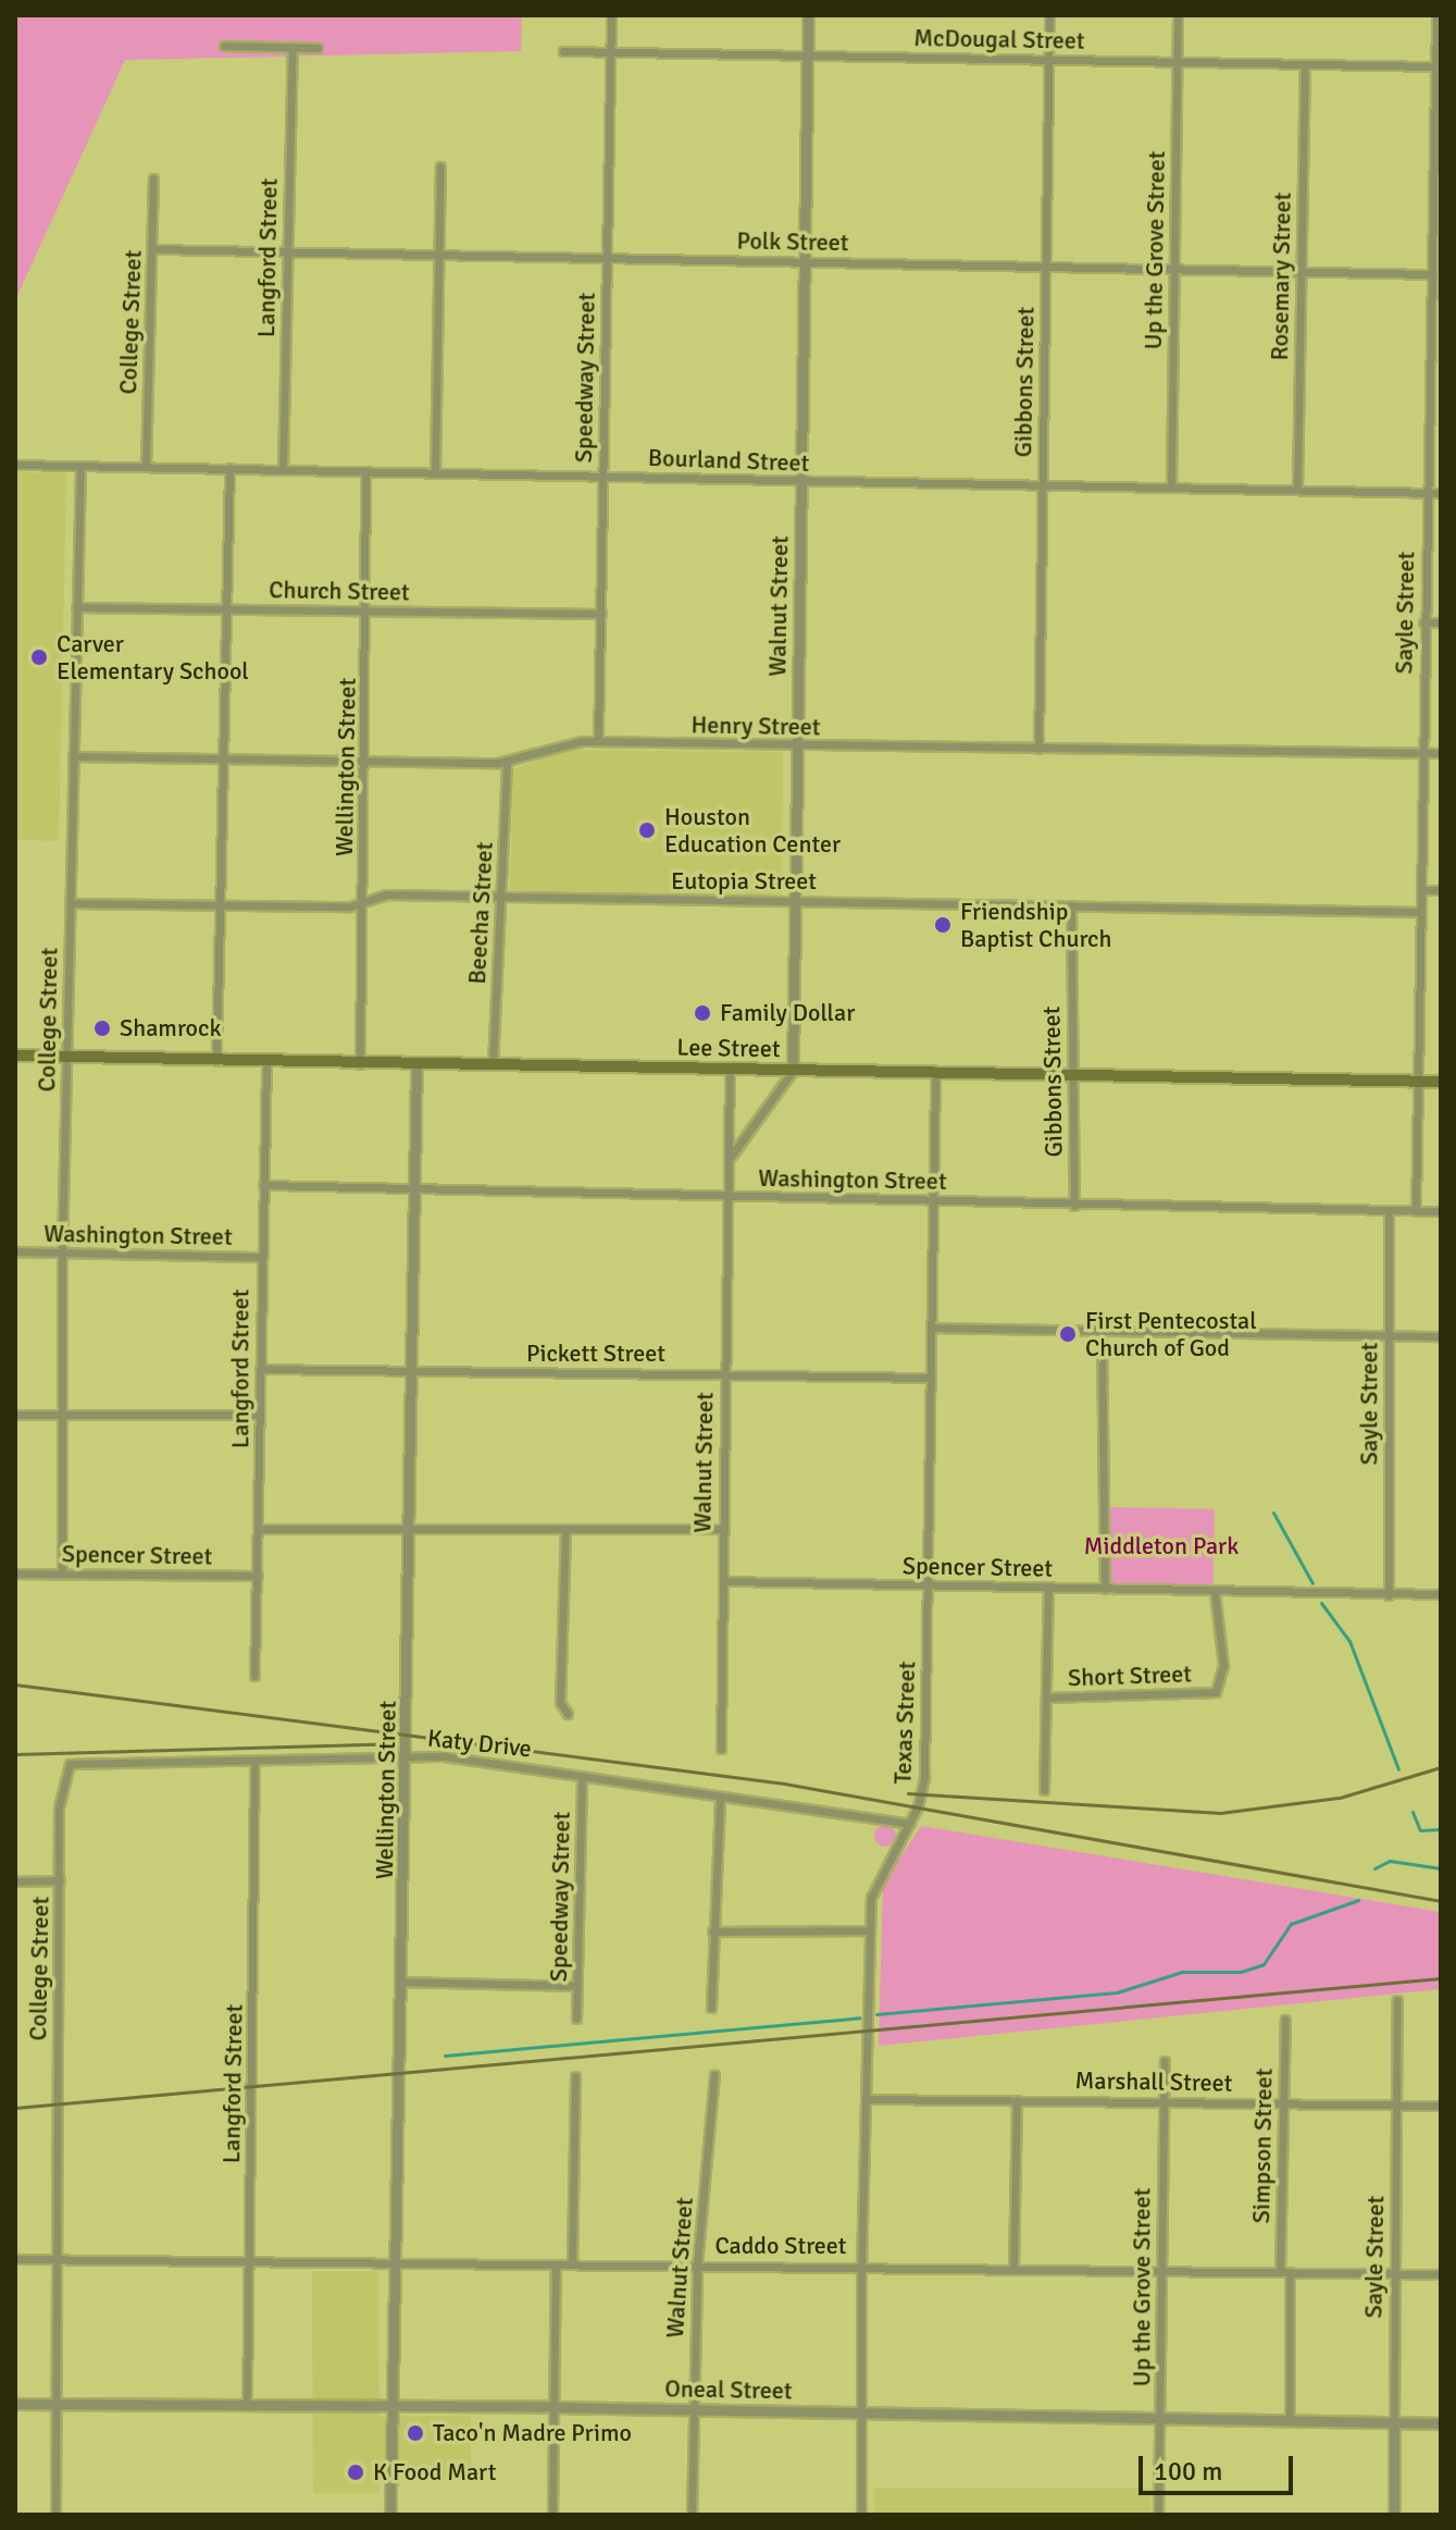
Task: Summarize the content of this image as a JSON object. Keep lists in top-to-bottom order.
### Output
{
  "streets": {
    "main road": ["Lee Street"],
    "street": [
      "McDougal Street",
      "Polk Street",
      "Up the Grove Street",
      "Langford Street",
      "Rosemary Street",
      "College Street",
      "Speedway Street",
      "Gibbons Street",
      "Bourland Street",
      "Church Street",
      "Walnut Street",
      "Sayle Street",
      "Henry Street",
      "Wellington Street",
      "Eutopia Street",
      "Beecha Street",
      "Washington Street",
      "Pickett Street",
      "Spencer Street",
      "Short Street",
      "Texas Street",
      "Katy Drive",
      "Marshall Street",
      "Simpson Street",
      "Caddo Street",
      "Oneal Street"
    ]
  },
  "crossings": [
    ["McDougal Street", "Up the Grove Street"],
    ["McDougal Street", "Rosemary Street"],
    ["McDougal Street", "Speedway Street"],
    ["McDougal Street", "Gibbons Street"],
    ["McDougal Street", "Walnut Street"],
    ["McDougal Street", "Sayle Street"],
    ["Polk Street", "Up the Grove Street"],
    ["Polk Street", "Langford Street"],
    ["Polk Street", "Rosemary Street"],
    ["Polk Street", "College Street"],
    ["Polk Street", "Speedway Street"],
    ["Polk Street", "Gibbons Street"],
    ["Polk Street", "Walnut Street"],
    ["Polk Street", "Sayle Street"],
    ["Up the Grove Street", "Bourland Street"],
    ["Up the Grove Street", "Marshall Street"],
    ["Up the Grove Street", "Caddo Street"],
    ["Up the Grove Street", "Oneal Street"],
    ["Langford Street", "Bourland Street"],
    ["Langford Street", "Lee Street"],
    ["Langford Street", "Washington Street"],
    ["Langford Street", "Pickett Street"],
    ["Langford Street", "Spencer Street"],
    ["Langford Street", "Katy Drive"],
    ["Langford Street", "Caddo Street"],
    ["Langford Street", "Oneal Street"],
    ["Rosemary Street", "Bourland Street"],
    ["College Street", "Bourland Street"],
    ["College Street", "Church Street"],
    ["College Street", "Henry Street"],
    ["College Street", "Eutopia Street"],
    ["College Street", "Lee Street"],
    ["College Street", "Washington Street"],
    ["College Street", "Spencer Street"],
    ["College Street", "Katy Drive"],
    ["College Street", "Caddo Street"],
    ["College Street", "Oneal Street"],
    ["Speedway Street", "Bourland Street"],
    ["Speedway Street", "Church Street"],
    ["Speedway Street", "Henry Street"],
    ["Speedway Street", "Katy Drive"],
    ["Gibbons Street", "Bourland Street"],
    ["Gibbons Street", "Henry Street"],
    ["Gibbons Street", "Eutopia Street"],
    ["Gibbons Street", "Lee Street"],
    ["Gibbons Street", "Washington Street"],
    ["Bourland Street", "Walnut Street"],
    ["Bourland Street", "Sayle Street"],
    ["Bourland Street", "Wellington Street"],
    ["Church Street", "Wellington Street"],
    ["Walnut Street", "Henry Street"],
    ["Walnut Street", "Eutopia Street"],
    ["Walnut Street", "Lee Street"],
    ["Walnut Street", "Washington Street"],
    ["Walnut Street", "Pickett Street"],
    ["Walnut Street", "Spencer Street"],
    ["Walnut Street", "Caddo Street"],
    ["Walnut Street", "Oneal Street"],
    ["Sayle Street", "Henry Street"],
    ["Sayle Street", "Eutopia Street"],
    ["Sayle Street", "Lee Street"],
    ["Sayle Street", "Washington Street"],
    ["Sayle Street", "Spencer Street"],
    ["Sayle Street", "Marshall Street"],
    ["Sayle Street", "Caddo Street"],
    ["Sayle Street", "Oneal Street"],
    ["Henry Street", "Wellington Street"],
    ["Henry Street", "Beecha Street"],
    ["Wellington Street", "Eutopia Street"],
    ["Wellington Street", "Lee Street"],
    ["Wellington Street", "Washington Street"],
    ["Wellington Street", "Pickett Street"],
    ["Wellington Street", "Katy Drive"],
    ["Wellington Street", "Caddo Street"],
    ["Wellington Street", "Oneal Street"],
    ["Eutopia Street", "Beecha Street"],
    ["Beecha Street", "Lee Street"],
    ["Lee Street", "Texas Street"],
    ["Washington Street", "Texas Street"],
    ["Pickett Street", "Texas Street"],
    ["Spencer Street", "Short Street"],
    ["Spencer Street", "Texas Street"],
    ["Texas Street", "Katy Drive"],
    ["Texas Street", "Marshall Street"],
    ["Texas Street", "Caddo Street"],
    ["Texas Street", "Oneal Street"],
    ["Marshall Street", "Simpson Street"],
    ["Simpson Street", "Caddo Street"],
    ["Simpson Street", "Oneal Street"]
  ],
  "parks": ["Middleton Park"],
  "places": [
    "Carver Elementary School",
    "Houston Education Center",
    "Friendship Baptist Church",
    "Family Dollar",
    "Shamrock",
    "First Pentecostal Church of God",
    "Taco'n Madre Primo",
    "K Food Mart"
  ],
  "scale_bar": "100 m"
}
